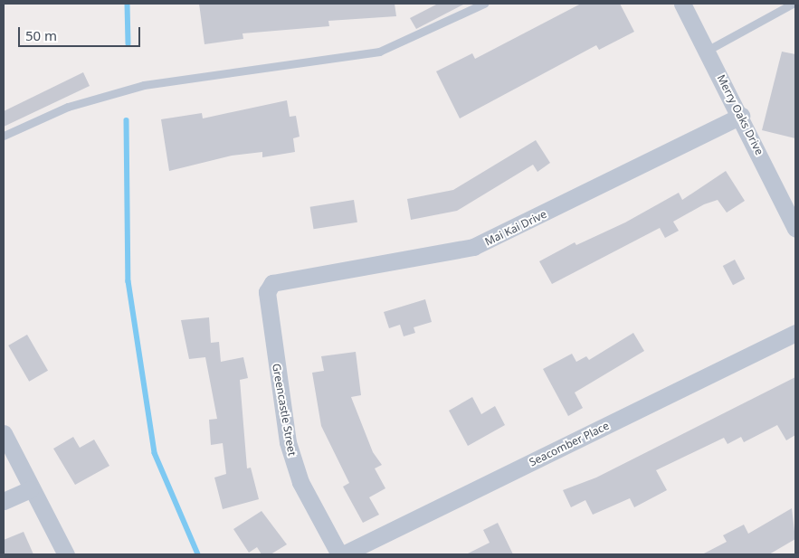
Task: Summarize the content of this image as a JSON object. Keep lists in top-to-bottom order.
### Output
{
  "streets": {
    "street": [
      "Merry Oaks Drive",
      "Mai Kai Drive",
      "Greencastle Street",
      "Seacomber Place"
    ]
  },
  "crossings": [
    ["Merry Oaks Drive", "Mai Kai Drive"],
    ["Mai Kai Drive", "Greencastle Street"]
  ],
  "scale_bar": "50 m"
}
